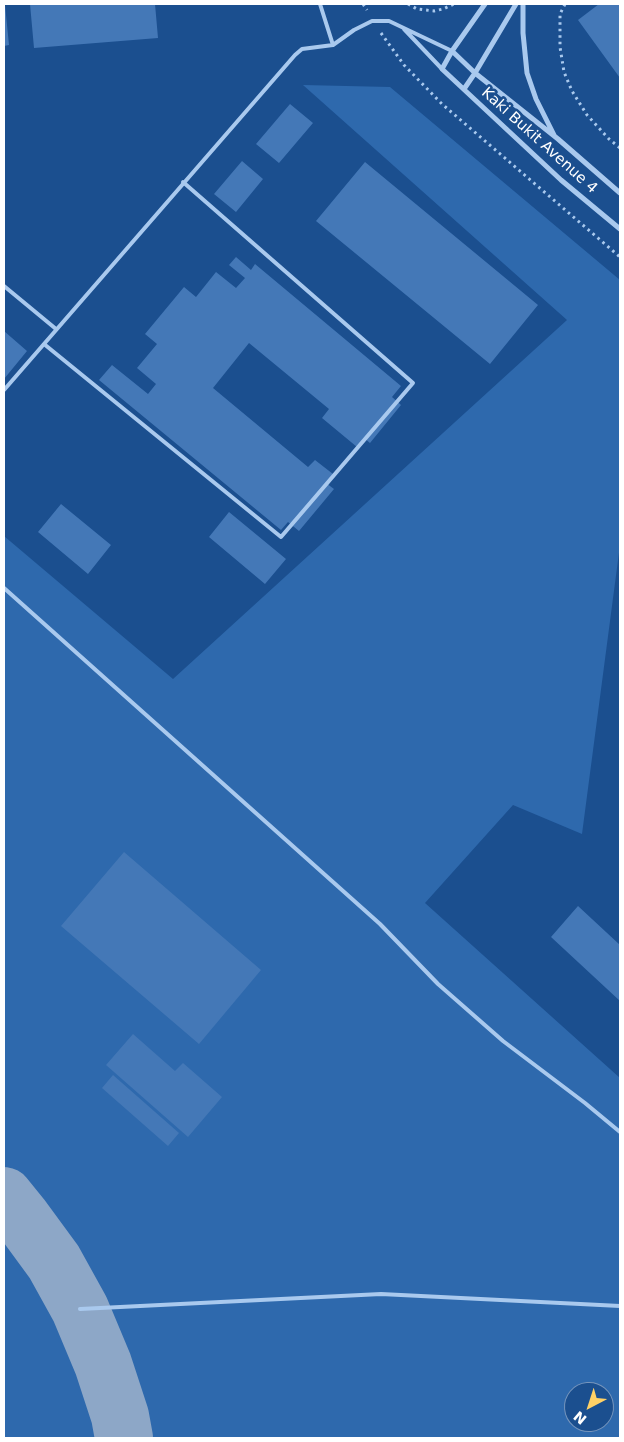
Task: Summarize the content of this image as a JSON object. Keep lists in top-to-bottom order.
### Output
{
  "streets": {
    "street": ["Kaki Bukit Avenue 4"]
  },
  "north": "bottom left"
}
